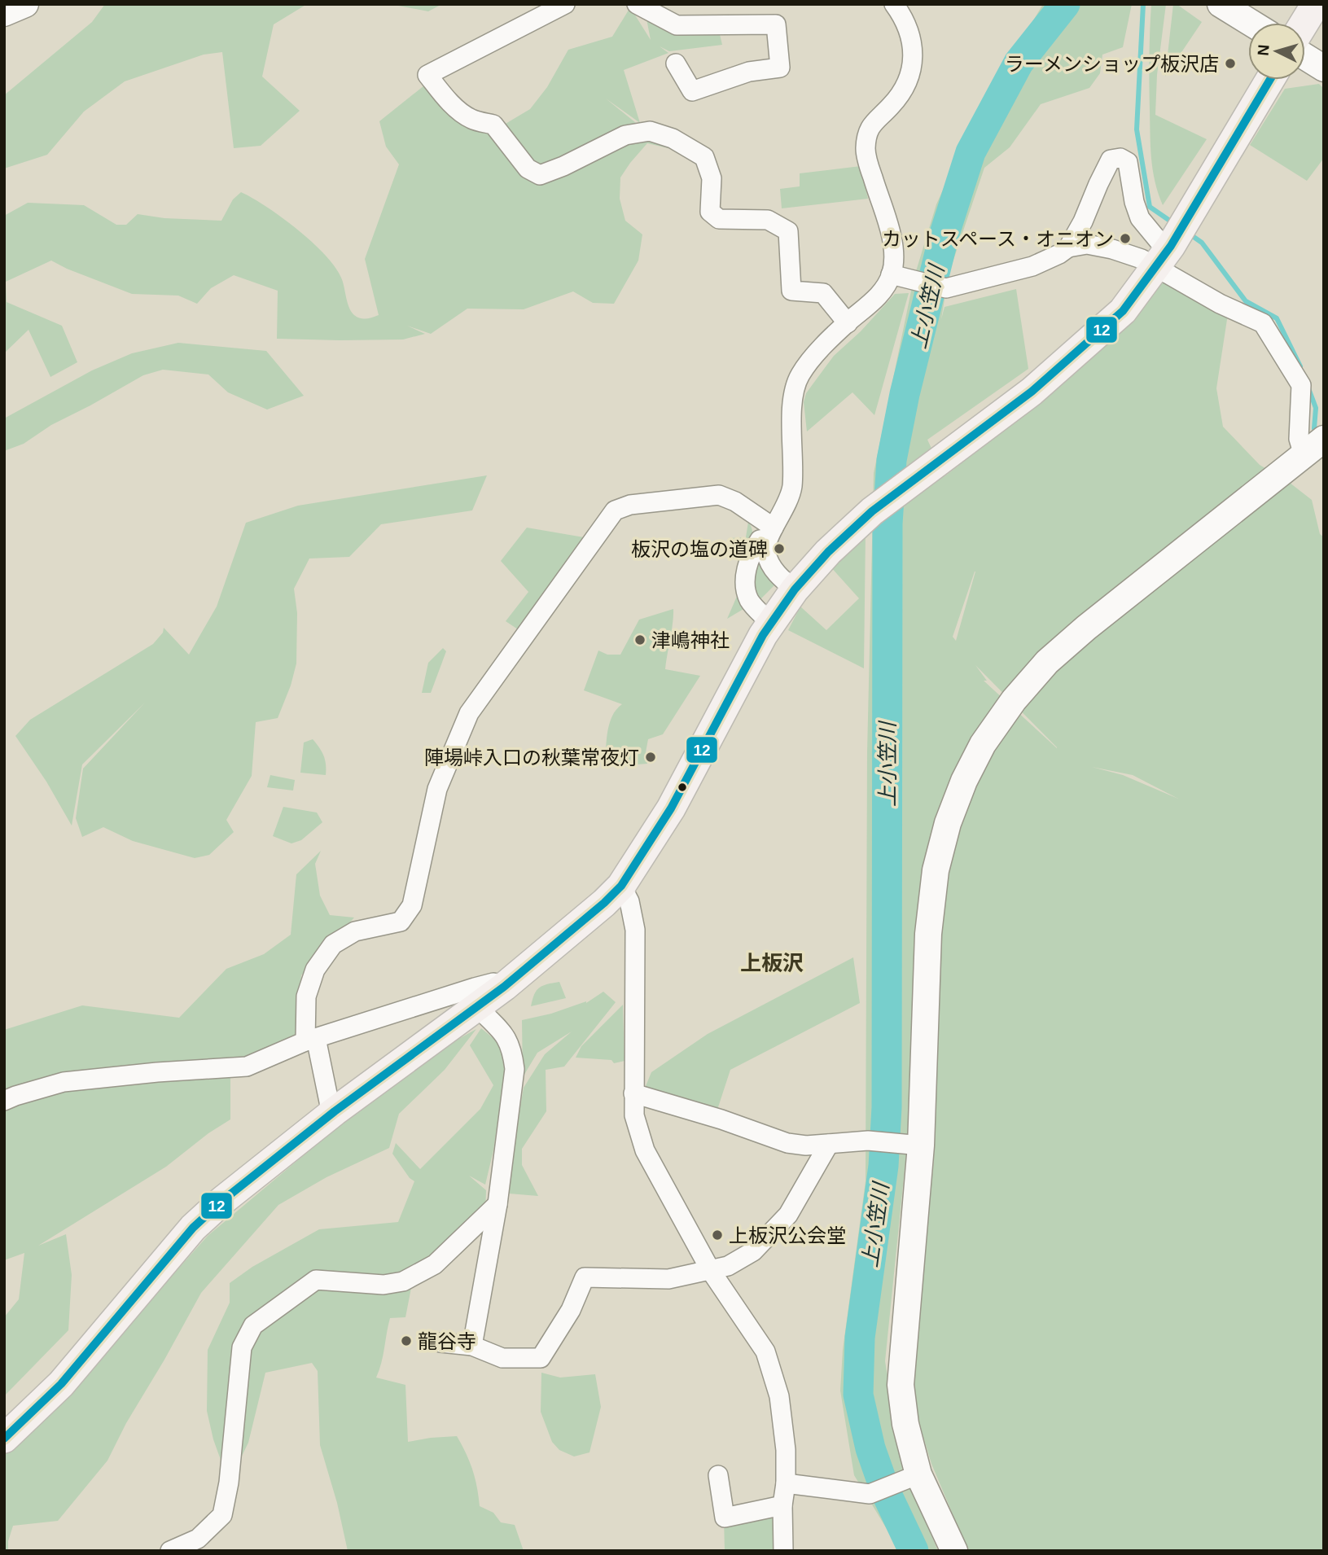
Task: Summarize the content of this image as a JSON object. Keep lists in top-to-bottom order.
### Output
{
  "districts": ["上板沢"],
  "water": ["上小笠川"],
  "places": [
    "ラーメンショップ板沢店",
    "カットスペース・オニオン",
    "板沢の塩の道碑",
    "津嶋神社",
    "陣場峠入口の秋葉常夜灯",
    "上板沢公会堂",
    "龍谷寺"
  ],
  "lines": ["transit line 12"],
  "north": "left"
}
